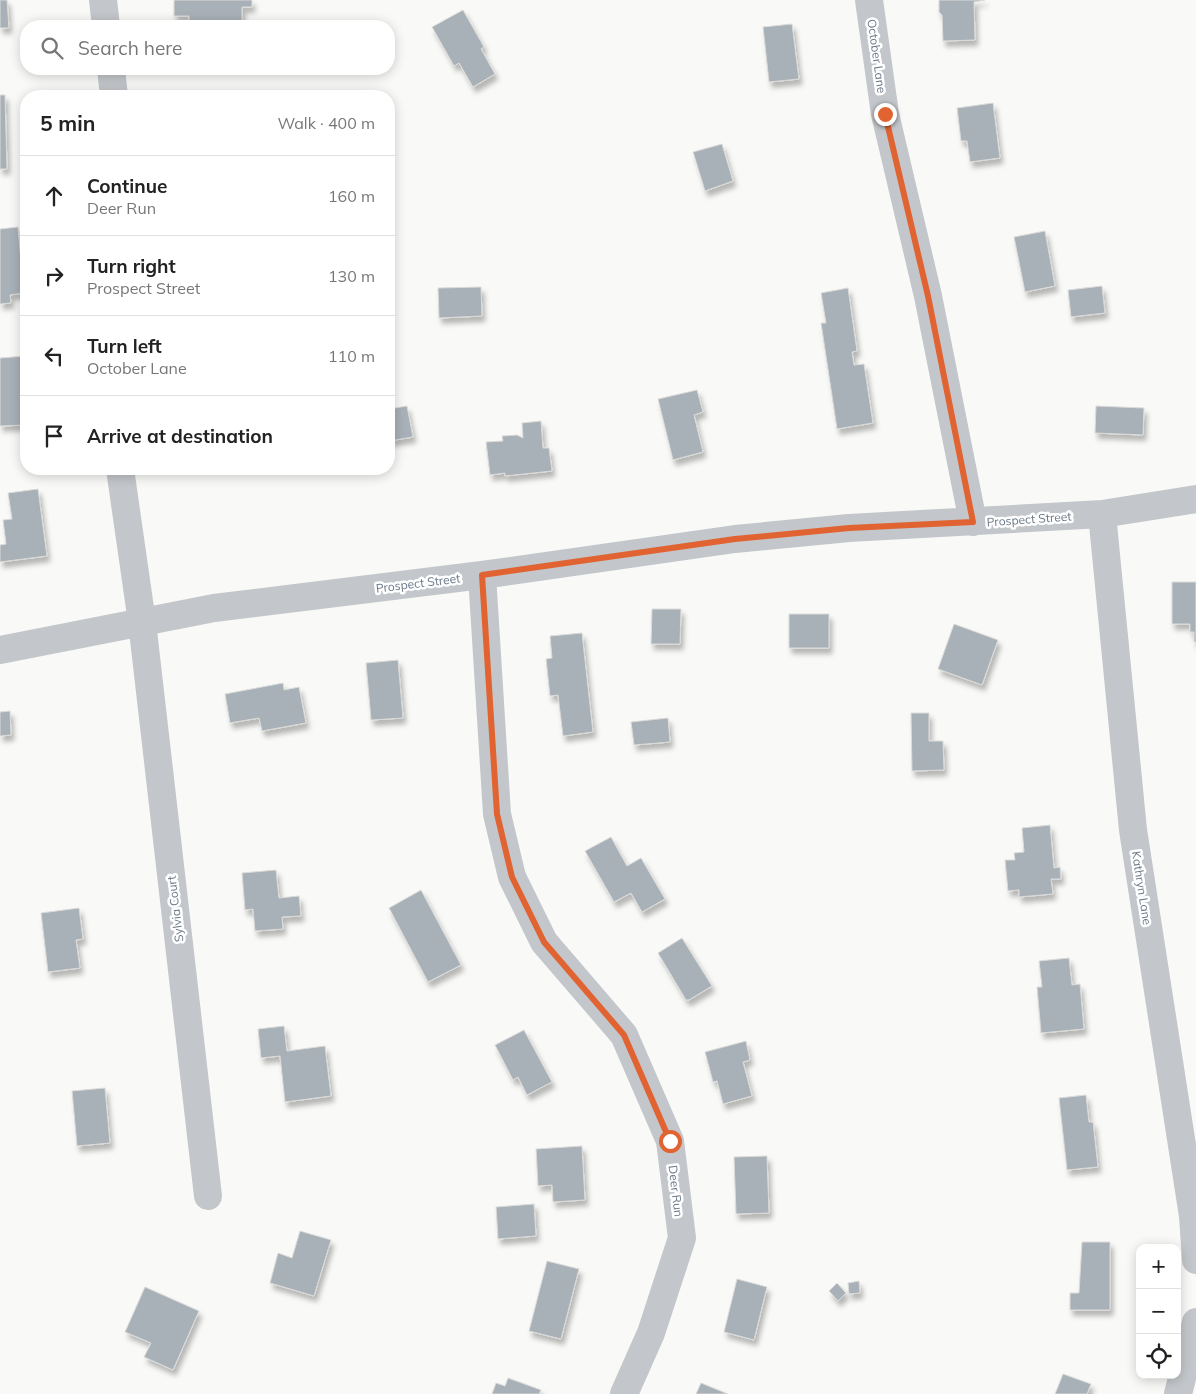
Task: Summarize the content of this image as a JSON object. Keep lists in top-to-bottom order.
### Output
{
  "streets": {
    "street": [
      "October Lane",
      "Prospect Street",
      "Kathryn Lane",
      "Sylvia Court",
      "Deer Run"
    ]
  },
  "crossings": [
    ["October Lane", "Prospect Street"],
    ["Prospect Street", "Kathryn Lane"],
    ["Prospect Street", "Sylvia Court"],
    ["Prospect Street", "Deer Run"]
  ],
  "page": {
    "search": "Search here",
    "heading": ["5 min", "Walk · 400 m"],
    "list": [
      ["Continue", "Deer Run", "160 m"],
      ["Turn right", "Prospect Street", "130 m"],
      ["Turn left", "October Lane", "110 m"],
      "Arrive at destination"
    ],
    "map_buttons": ["+", "−"]
  }
}
